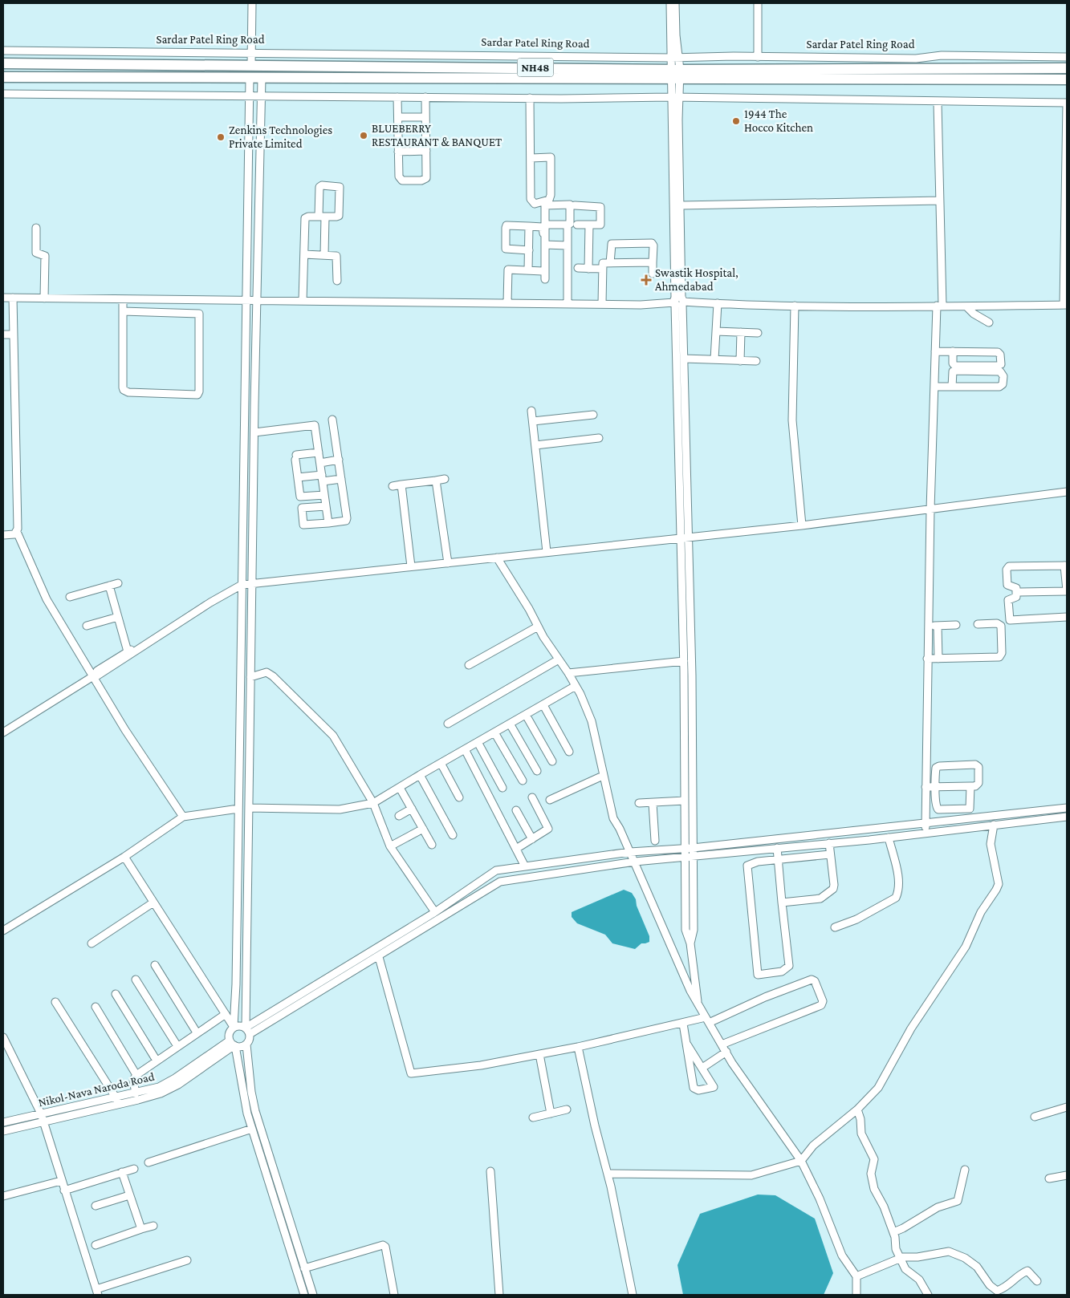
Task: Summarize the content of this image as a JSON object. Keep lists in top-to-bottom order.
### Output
{
  "streets": {
    "highway": ["Sardar Patel Ring Road", "NH48"],
    "street": ["Nikol-Nava Naroda Road"]
  },
  "places": {
    "other": ["1944 The Hocco Kitchen", "BLUEBERRY RESTAURANT & BANQUET", "Zenkins Technologies Private Limited"],
    "health": ["Swastik Hospital, Ahmedabad"]
  }
}
